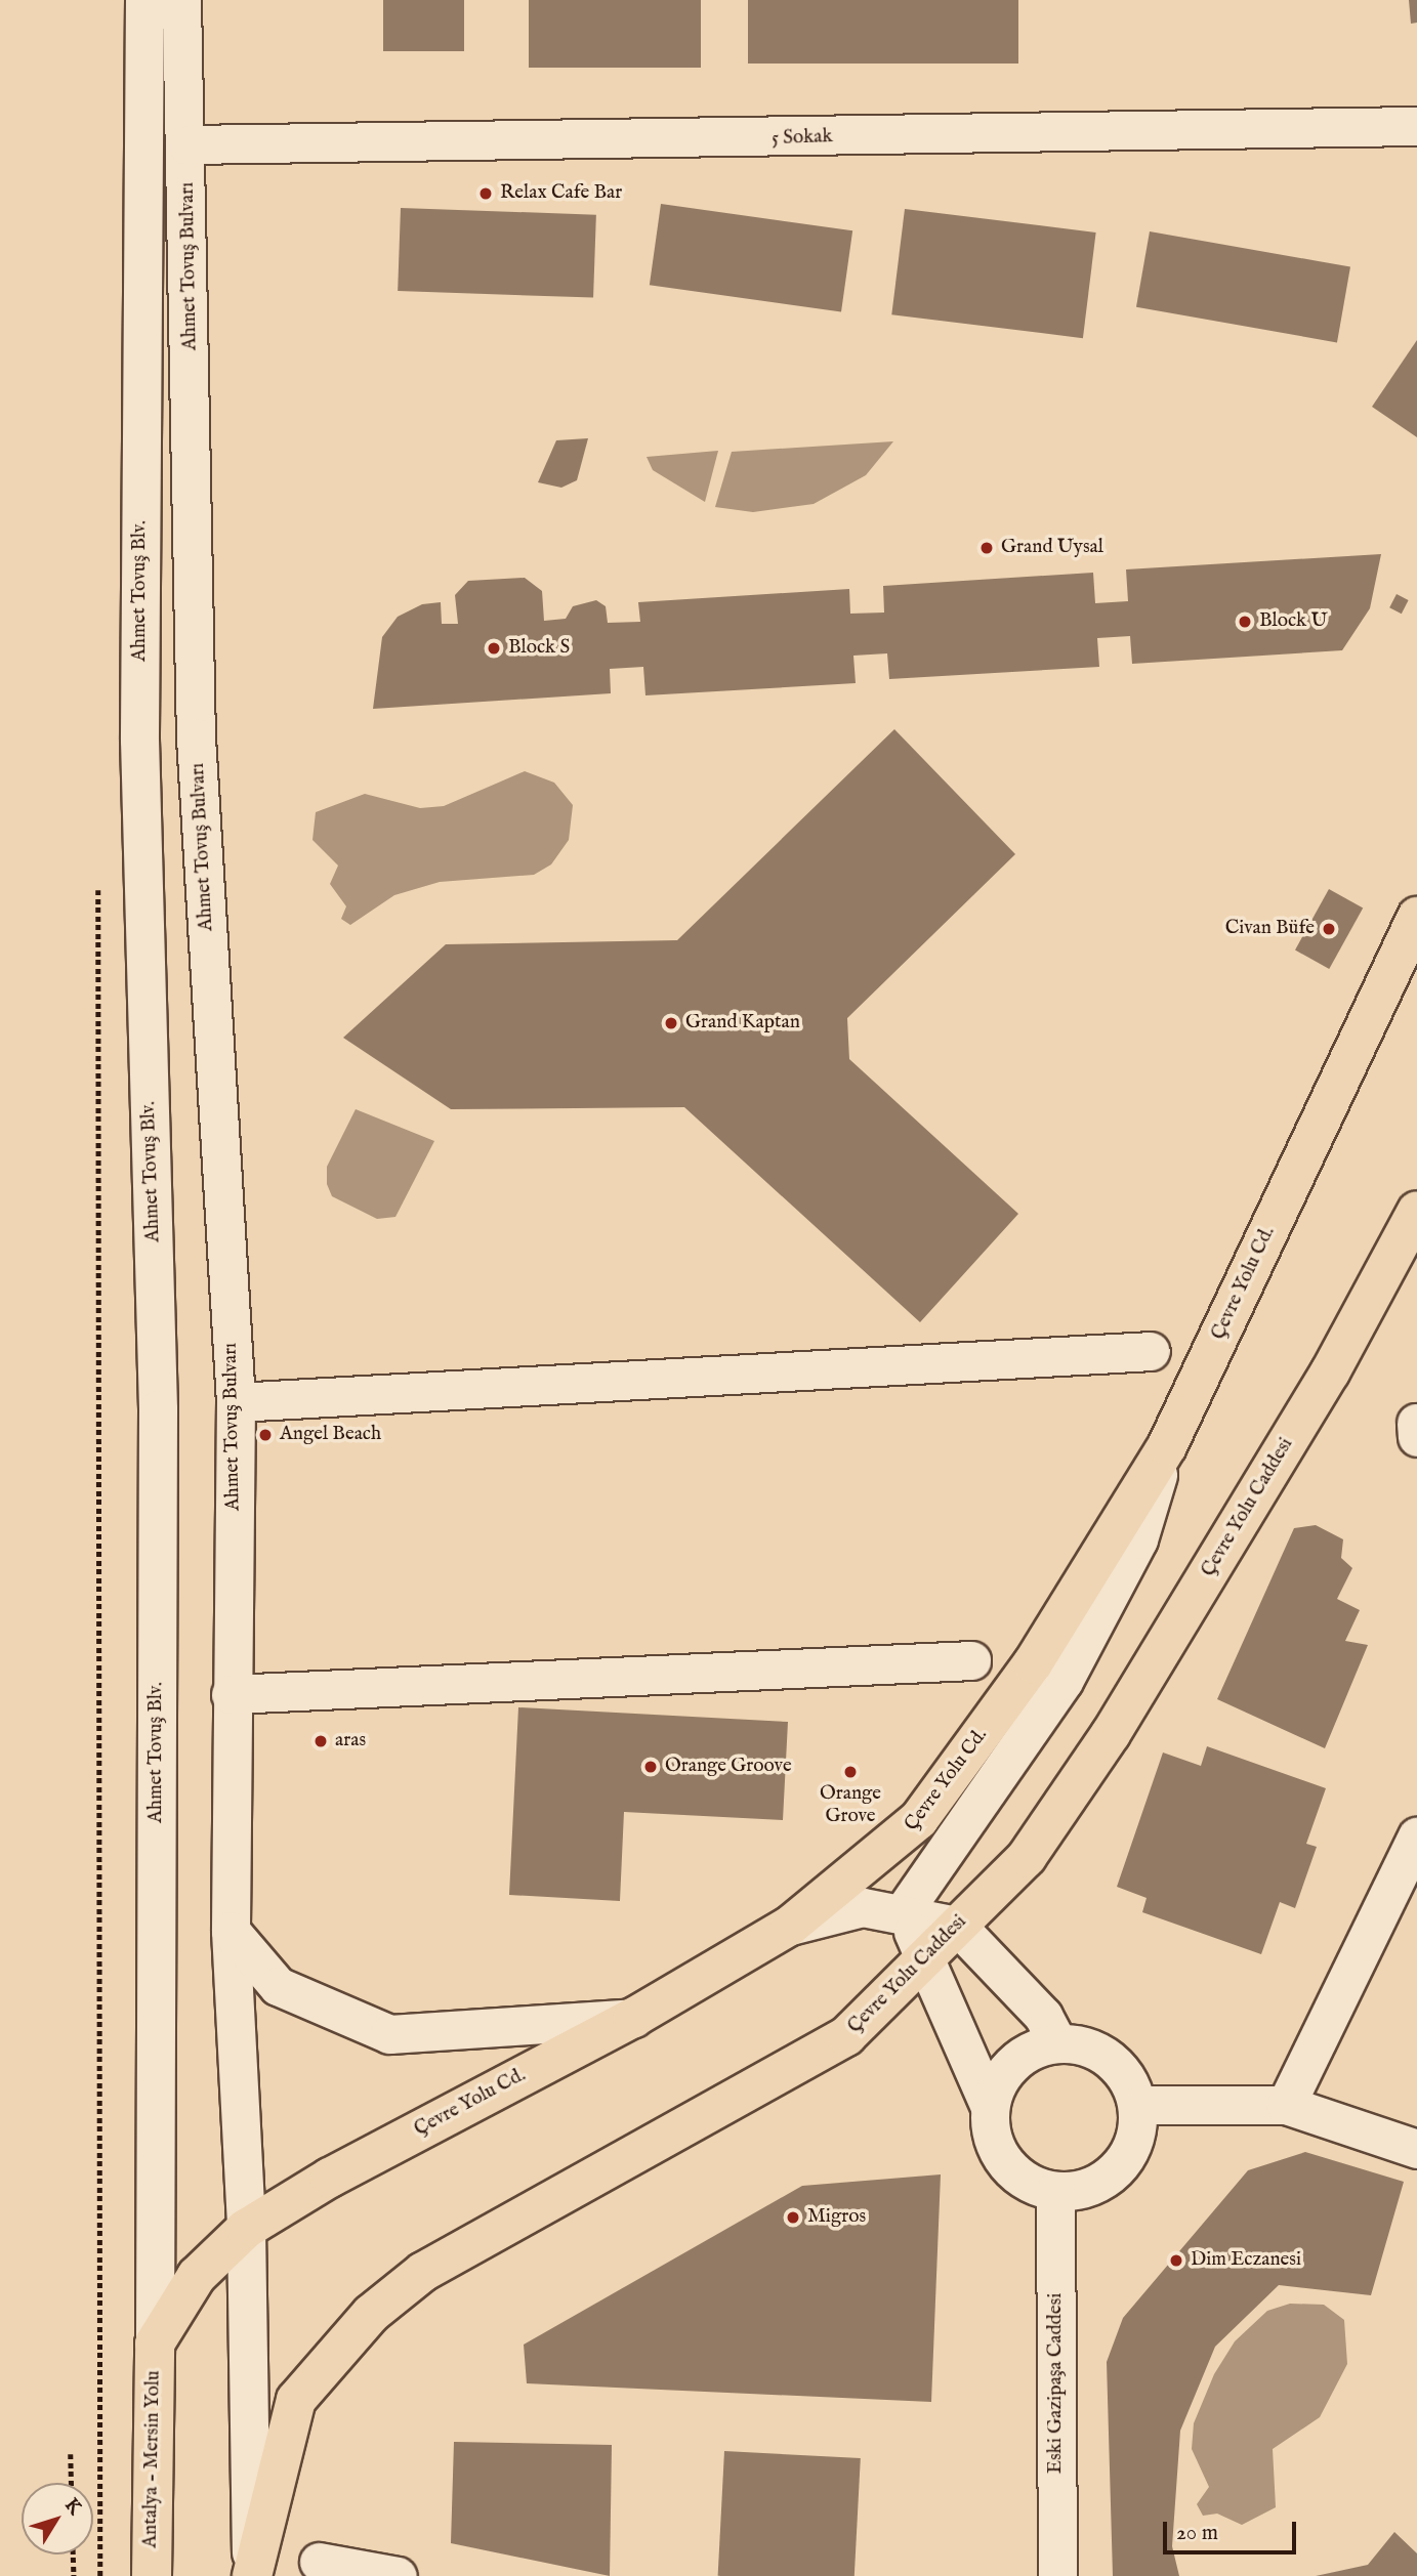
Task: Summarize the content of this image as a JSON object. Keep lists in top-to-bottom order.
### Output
{
  "streets": {
    "highway": ["Çevre Yolu Cd.", "Çevre Yolu Caddesi", "Antalya - Mersin Yolu"],
    "street": [
      "5 Sokak",
      "Ahmet Tovuş Bulvarı",
      "Ahmet Tovuş Blv.",
      "Eski Gazipaşa Caddesi"
    ]
  },
  "crossings": [
    ["5 Sokak", "Ahmet Tovuş Bulvarı"],
    ["Ahmet Tovuş Bulvarı", "Çevre Yolu Cd."],
    ["Ahmet Tovuş Bulvarı", "Çevre Yolu Caddesi"],
    ["Ahmet Tovuş Blv.", "Çevre Yolu Cd."],
    ["Ahmet Tovuş Blv.", "Antalya - Mersin Yolu"],
    ["Çevre Yolu Cd.", "Antalya - Mersin Yolu"]
  ],
  "places": [
    "Relax Cafe Bar",
    "Grand Uysal",
    "Block U",
    "Block S",
    "Civan Büfe",
    "Grand Kaptan",
    "Angel Beach",
    "aras",
    "Orange Groove",
    "Orange Grove",
    "Migros",
    "Dim Eczanesi"
  ],
  "scale_bar": "20 m",
  "north": "top right"
}
